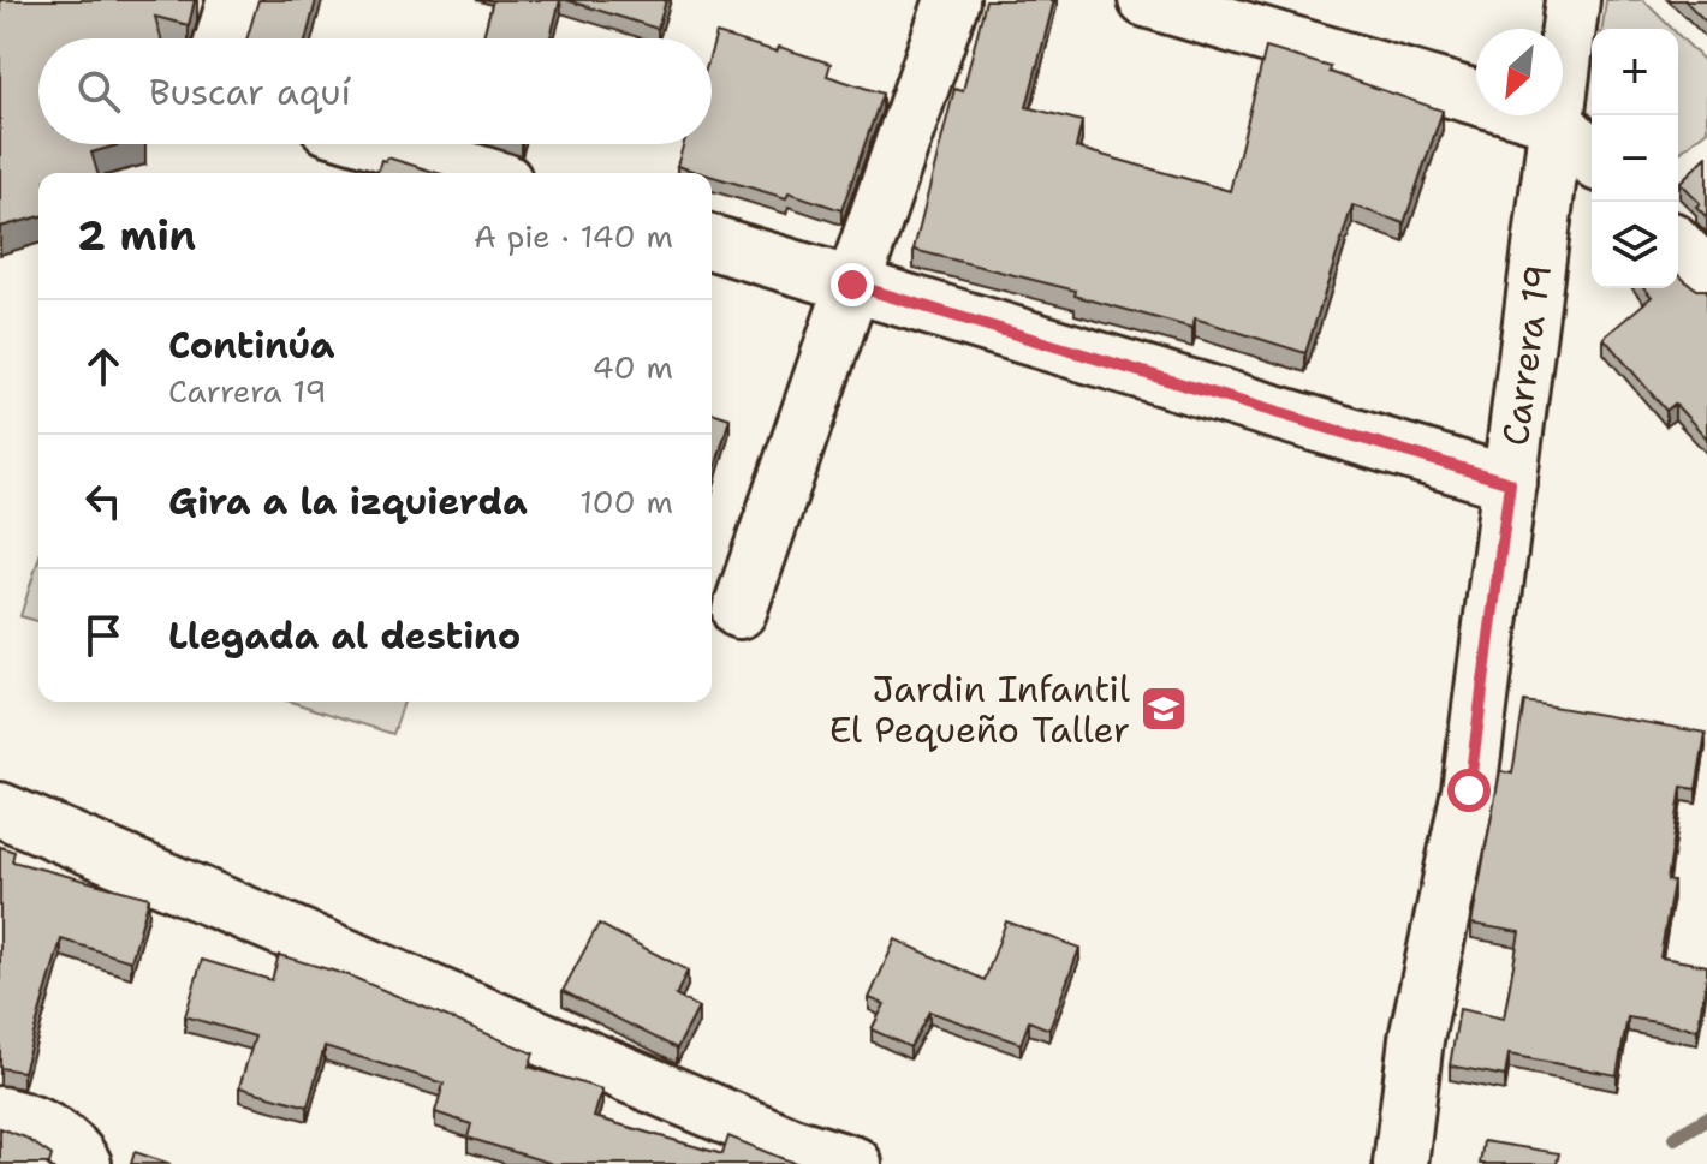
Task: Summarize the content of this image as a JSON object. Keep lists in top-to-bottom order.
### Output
{
  "streets": {
    "street": ["Carrera 19"]
  },
  "places": {
    "school or university": ["Jardin Infantil El Pequeño Taller"]
  },
  "north": "bottom left",
  "page": {
    "map_buttons": ["+", "−"],
    "search": "Buscar aquí",
    "heading": ["2 min", "A pie · 140 m"],
    "list": [
      ["Continúa", "Carrera 19", "40 m"],
      ["Gira a la izquierda", "100 m"],
      "Llegada al destino"
    ]
  }
}
